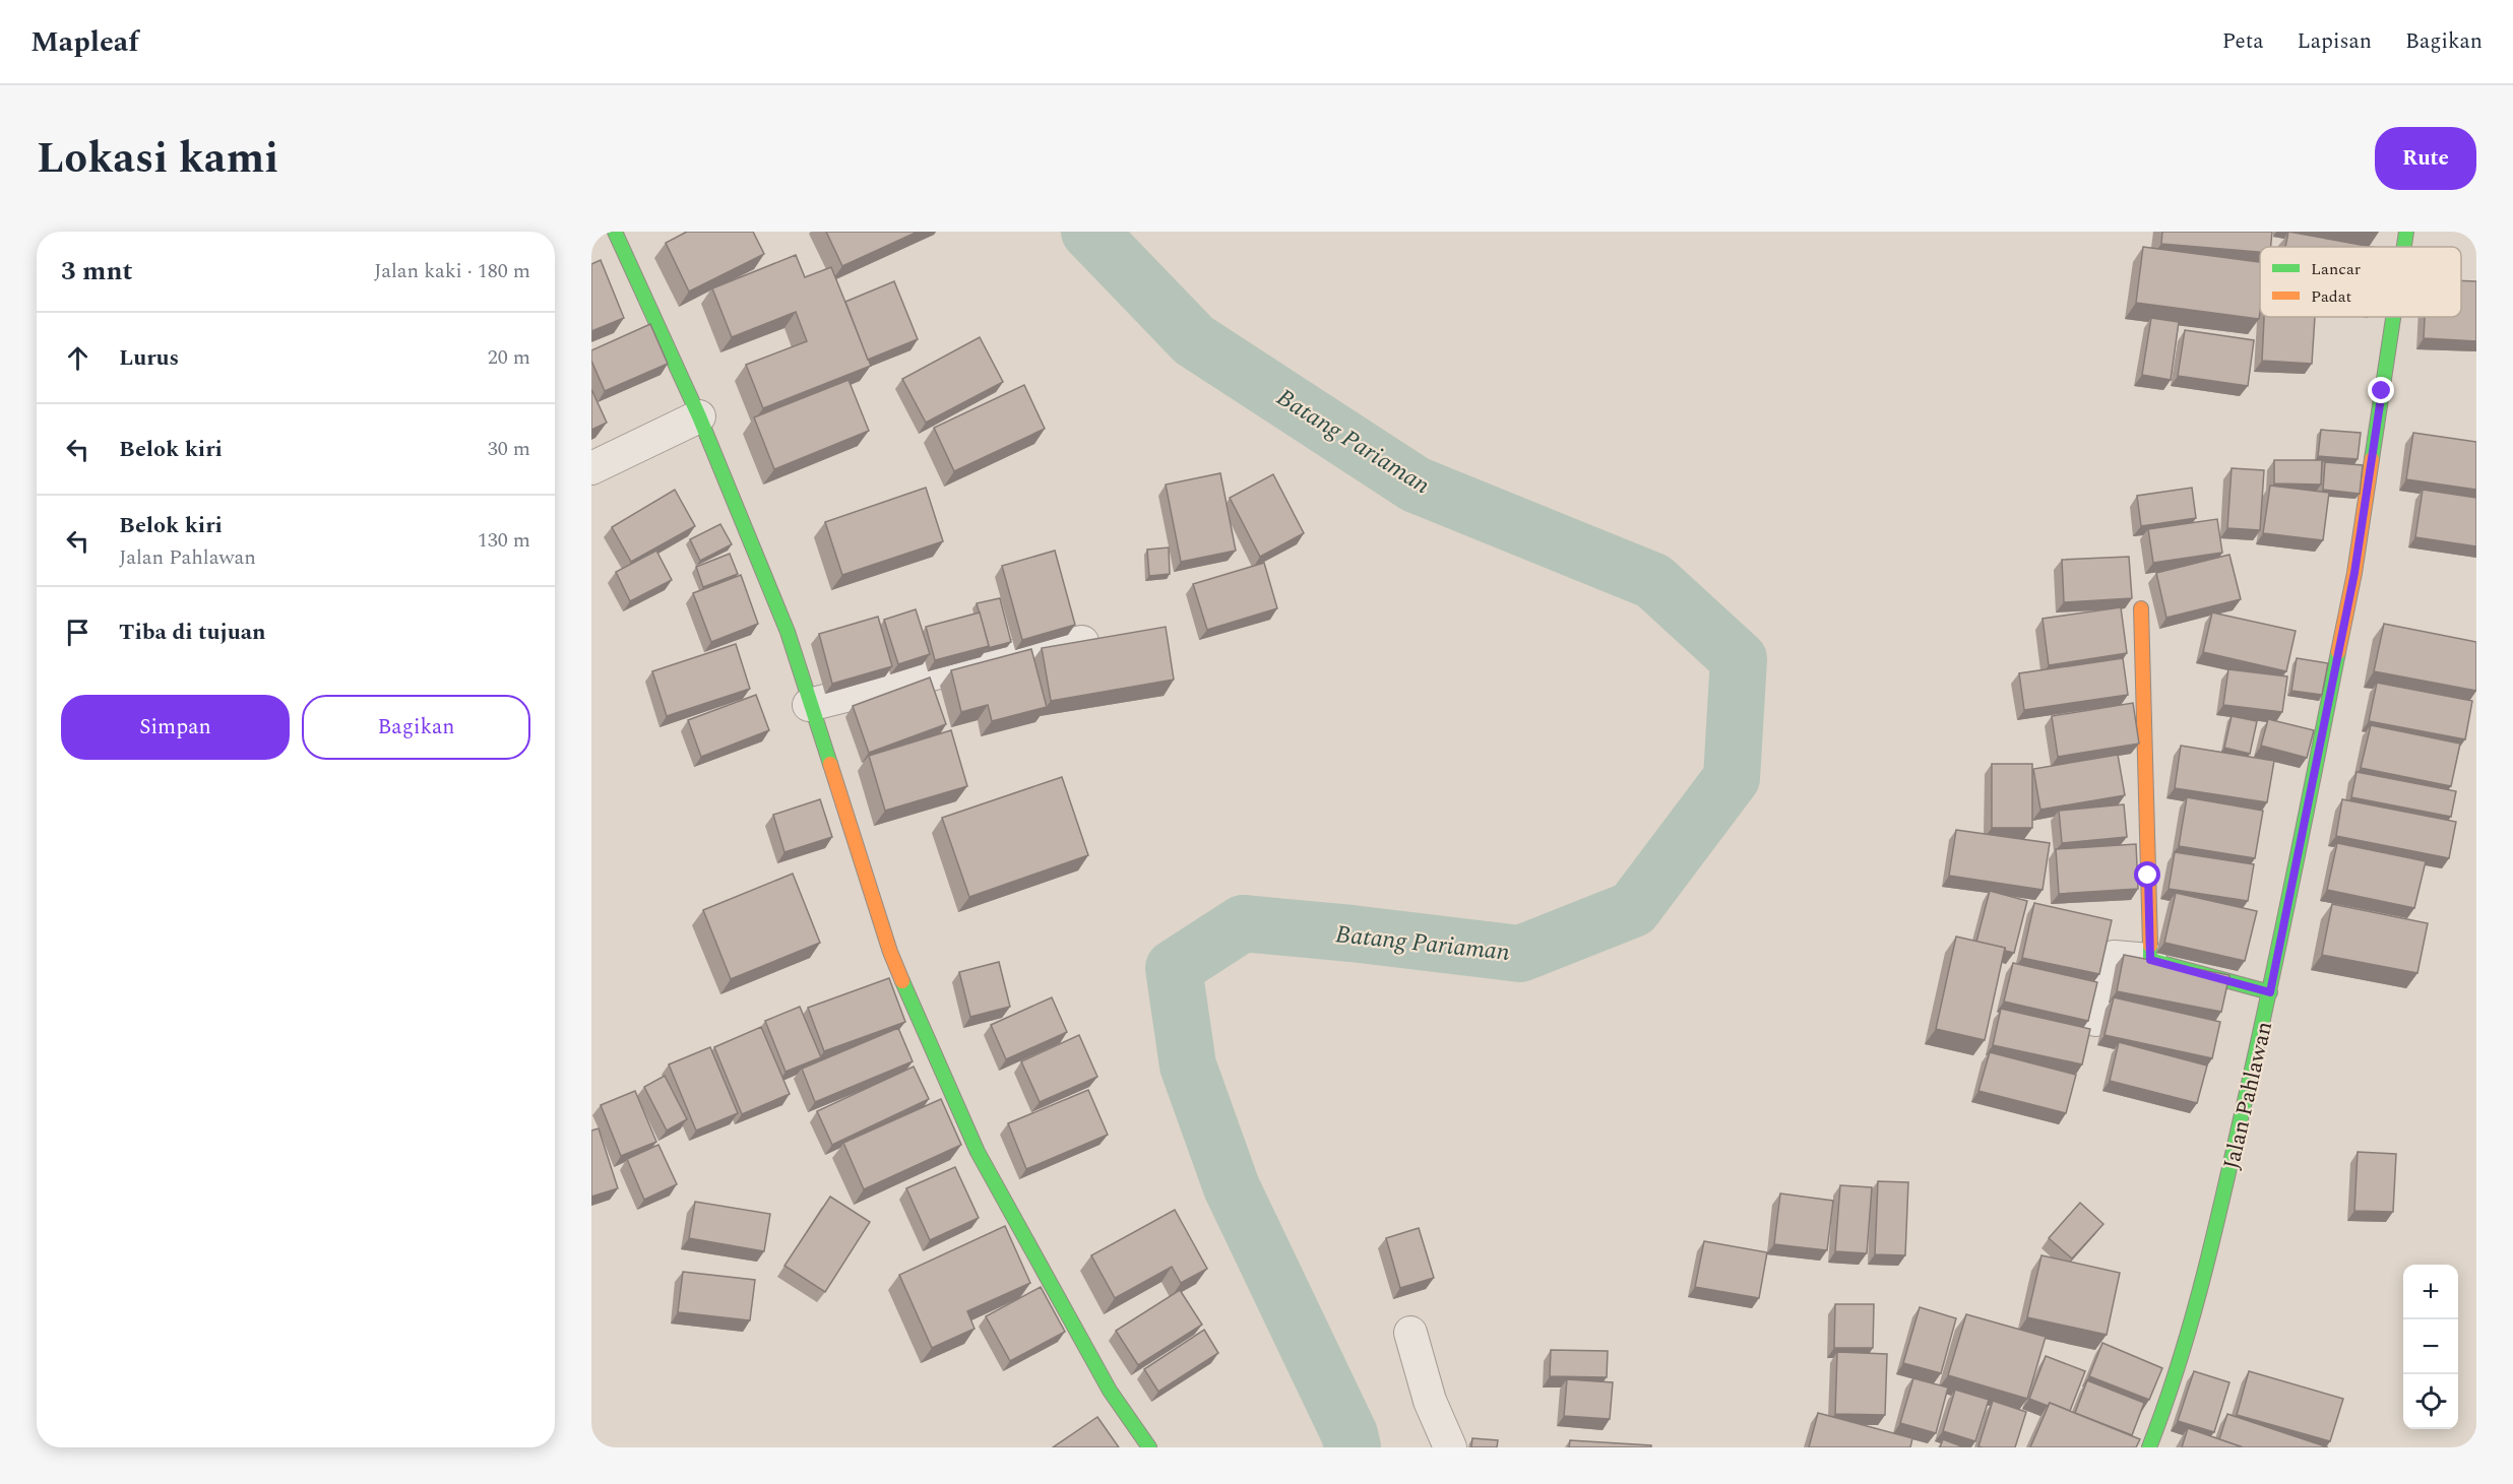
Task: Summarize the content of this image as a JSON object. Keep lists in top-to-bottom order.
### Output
{
  "streets": {
    "street": ["Jalan Pahlawan"]
  },
  "water": ["Batang Pariaman"],
  "legend": ["Lancar", "Padat"],
  "page": {
    "header": "Mapleaf",
    "nav": ["Peta", "Lapisan", "Bagikan"],
    "title": "Lokasi kami",
    "buttons": [
      "Rute",
      ["Simpan", "Bagikan"]
    ],
    "heading": ["3 mnt", "Jalan kaki · 180 m"],
    "list": [
      ["Lurus", "20 m"],
      ["Belok kiri", "30 m"],
      ["Belok kiri", "Jalan Pahlawan", "130 m"],
      "Tiba di tujuan"
    ],
    "map_buttons": ["+", "−"]
  }
}
